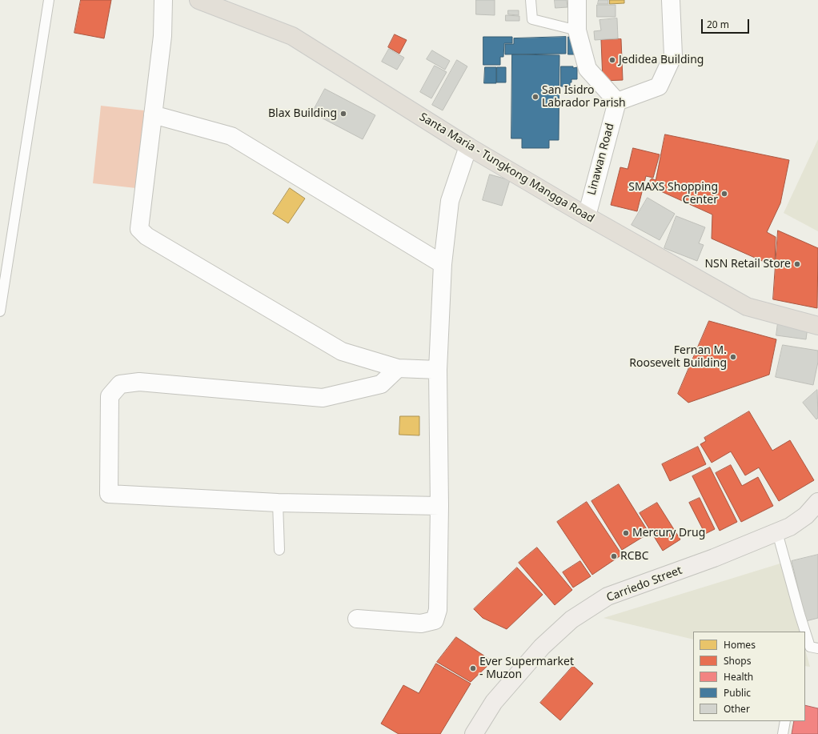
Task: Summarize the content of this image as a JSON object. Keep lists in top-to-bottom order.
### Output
{
  "streets": {
    "main road": ["Santa Maria - Tungkong Mangga Road", "Carriedo Street"],
    "street": ["Linawan Road"]
  },
  "crossings": [
    ["Linawan Road", "Santa Maria - Tungkong Mangga Road"]
  ],
  "places": [
    "Jedidea Building",
    "San Isidro Labrador Parish",
    "Blax Building",
    "SMAXS Shopping Center",
    "NSN Retail Store",
    "Fernan M. Roosevelt Building",
    "Mercury Drug",
    "RCBC",
    "Ever Supermarket - Muzon"
  ],
  "legend": [
    "Homes",
    "Shops",
    "Health",
    "Public",
    "Other"
  ],
  "scale_bar": "20 m"
}
